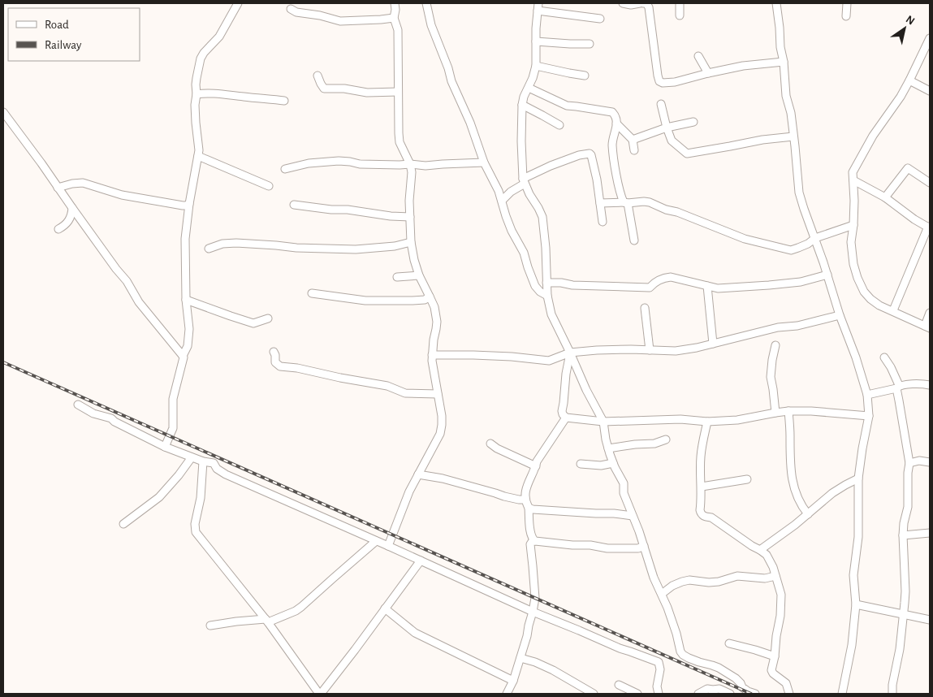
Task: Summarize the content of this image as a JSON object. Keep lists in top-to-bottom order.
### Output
{
  "legend": ["Road", "Railway"],
  "north": "top right"
}
